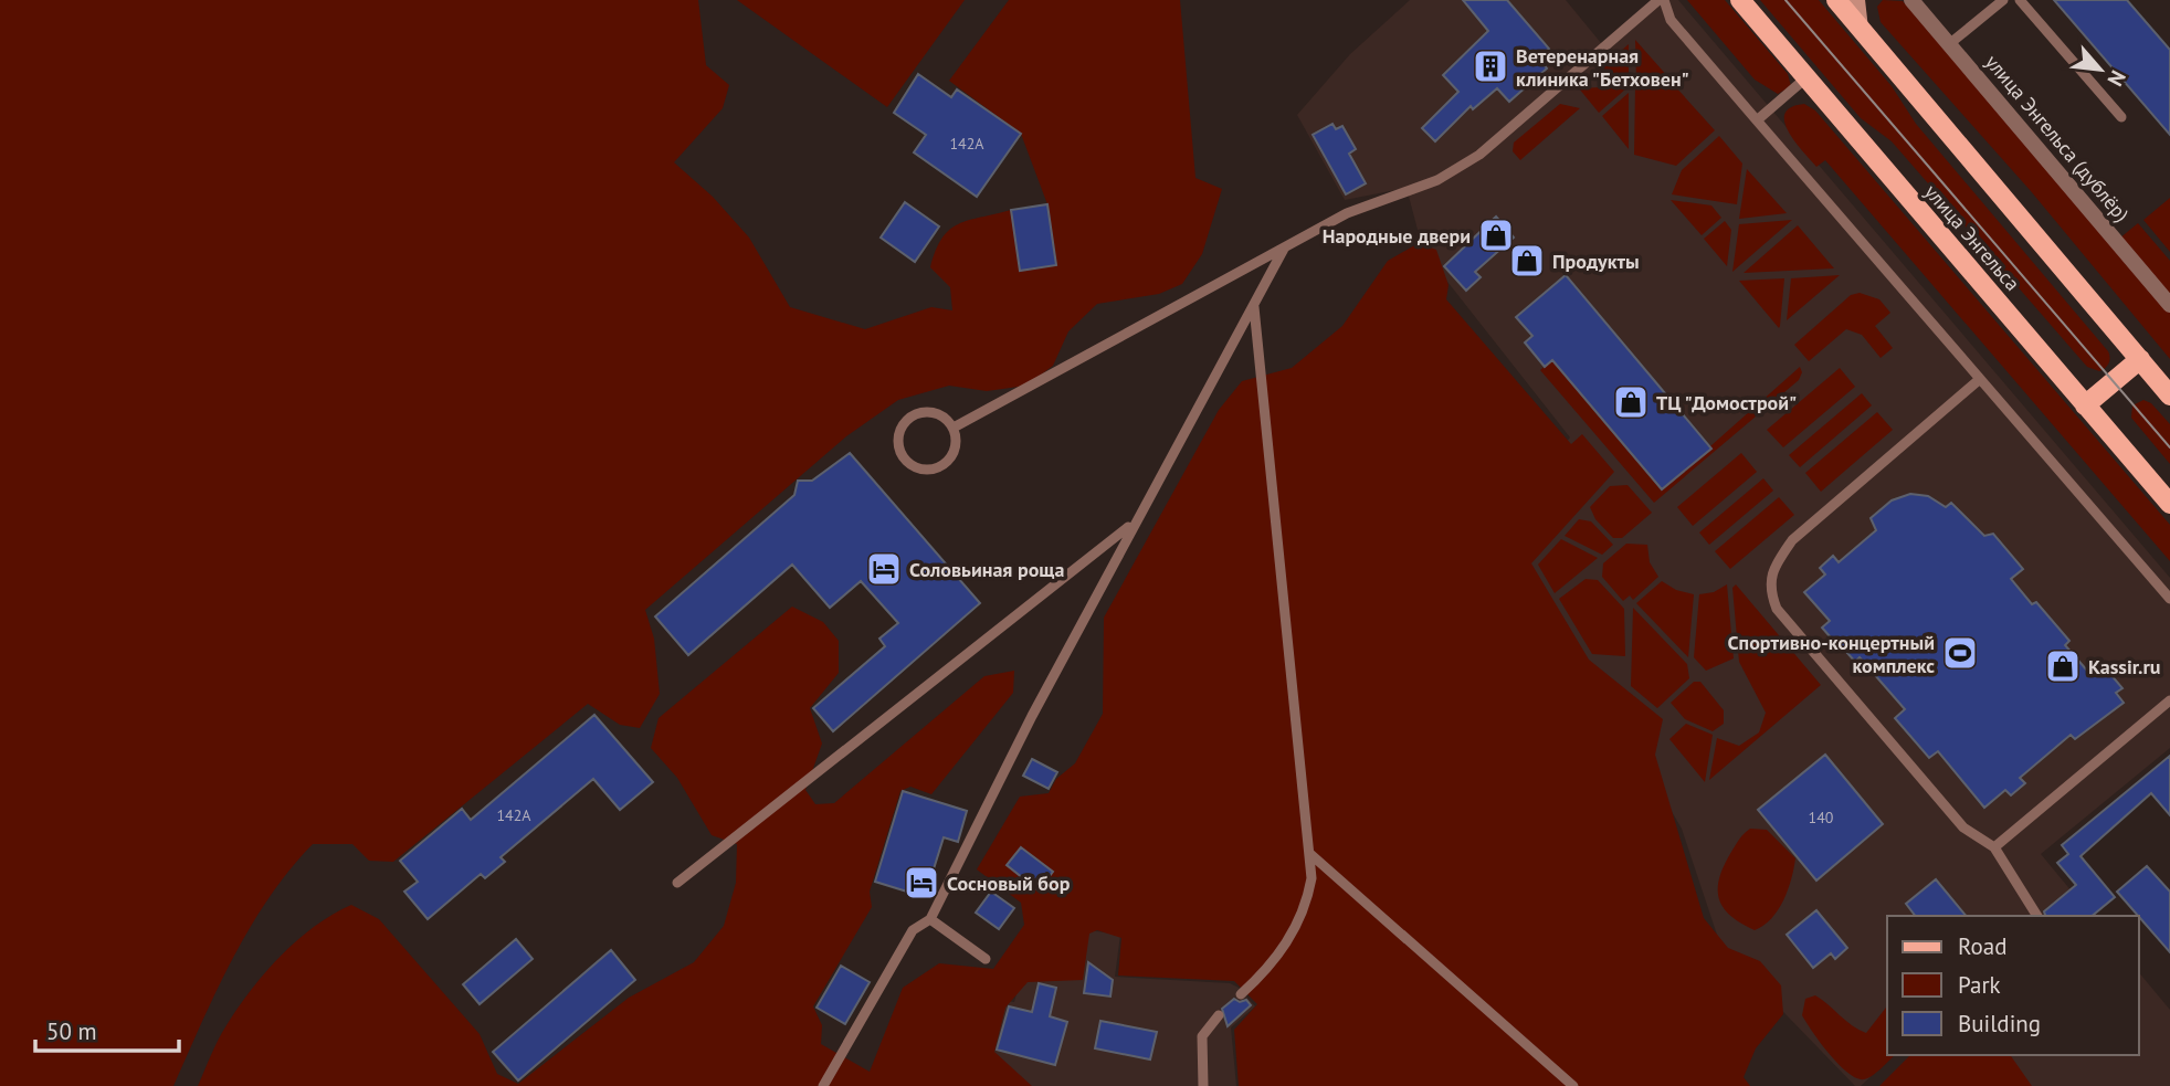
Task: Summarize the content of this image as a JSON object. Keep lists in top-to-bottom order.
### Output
{
  "streets": {
    "main road": ["улица Энгельса"],
    "street": ["улица Энгельса (дублёр)"]
  },
  "places": {
    "building": ["Ветеренарная клиника \"Бетховен\""],
    "shop": [
      "Народные двери",
      "Продукты",
      "ТЦ \"Домострой\"",
      "Kassir.ru"
    ],
    "hotel": ["Соловьиная роща", "Сосновый бор"],
    "sports": ["Спортивно-концертный комплекс"]
  },
  "house_numbers": ["142А", "142А", "140"],
  "legend": ["Road", "Park", "Building"],
  "scale_bar": "50 m",
  "north": "bottom right"
}
